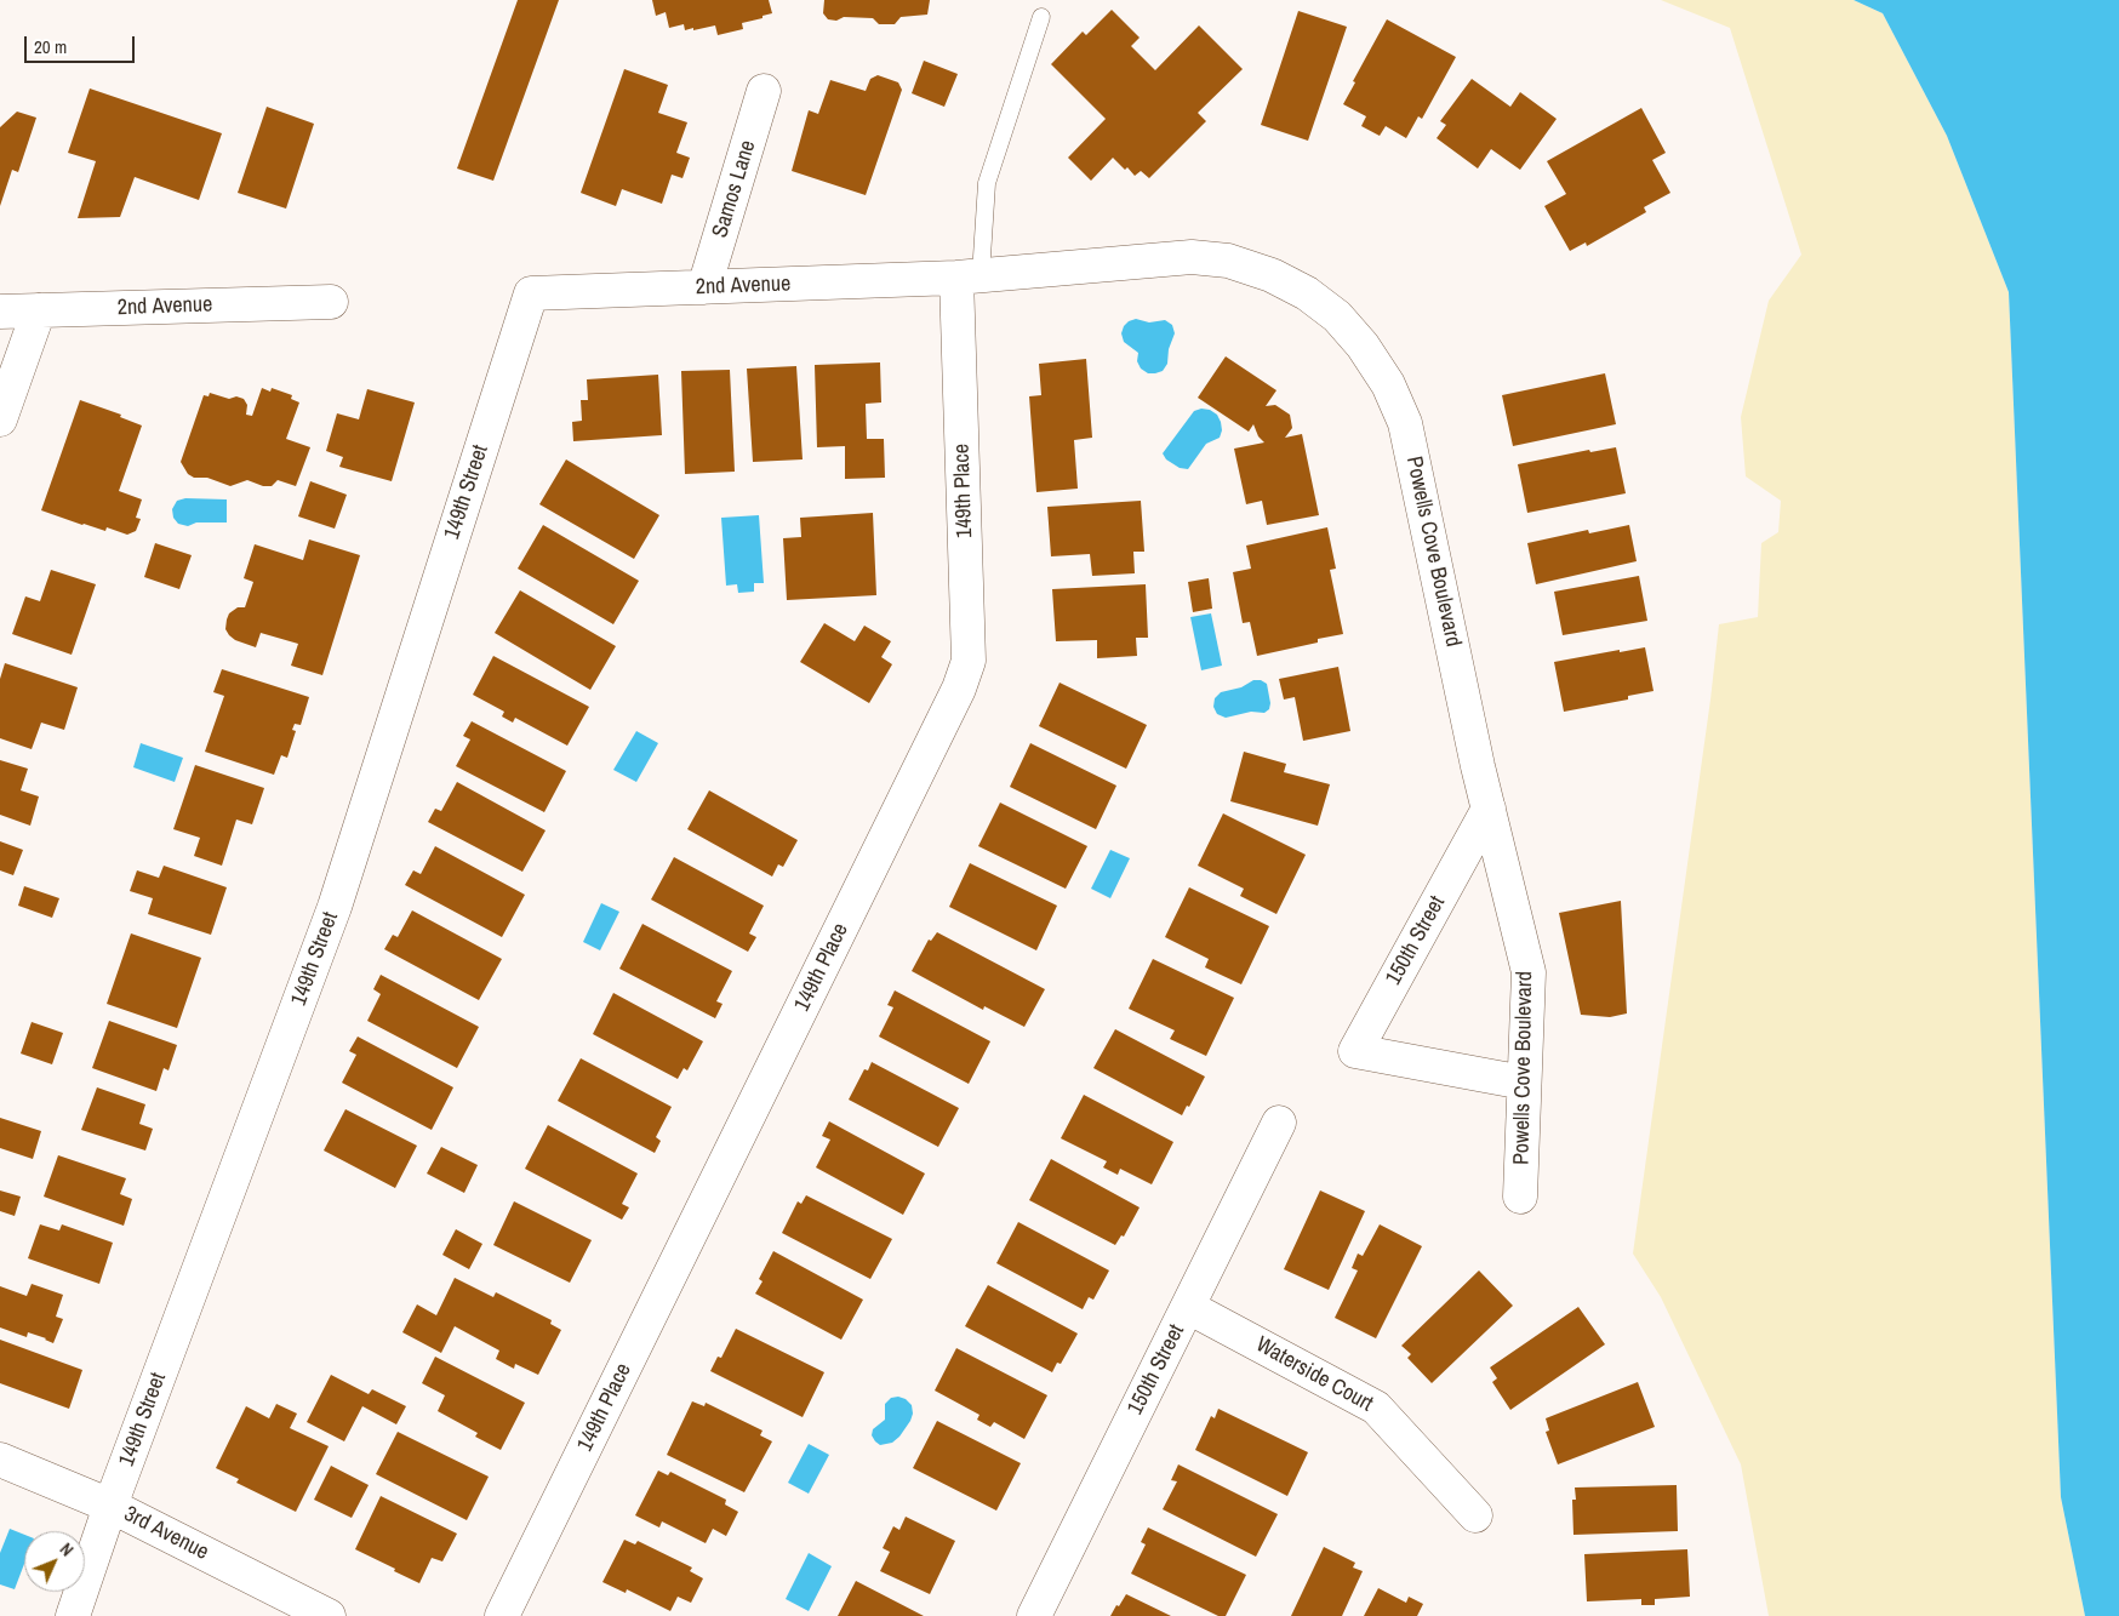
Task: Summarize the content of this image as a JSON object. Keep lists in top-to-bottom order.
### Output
{
  "streets": {
    "street": [
      "Samos Lane",
      "2nd Avenue",
      "149th Place",
      "149th Street",
      "Powells Cove Boulevard",
      "150th Street",
      "Waterside Court",
      "3rd Avenue"
    ]
  },
  "crossings": [
    ["Samos Lane", "2nd Avenue"],
    ["2nd Avenue", "149th Place"],
    ["2nd Avenue", "149th Street"],
    ["2nd Avenue", "Powells Cove Boulevard"],
    ["149th Place", "Powells Cove Boulevard"],
    ["149th Street", "3rd Avenue"],
    ["Powells Cove Boulevard", "150th Street"],
    ["150th Street", "Waterside Court"]
  ],
  "scale_bar": "20 m",
  "north": "top right"
}
